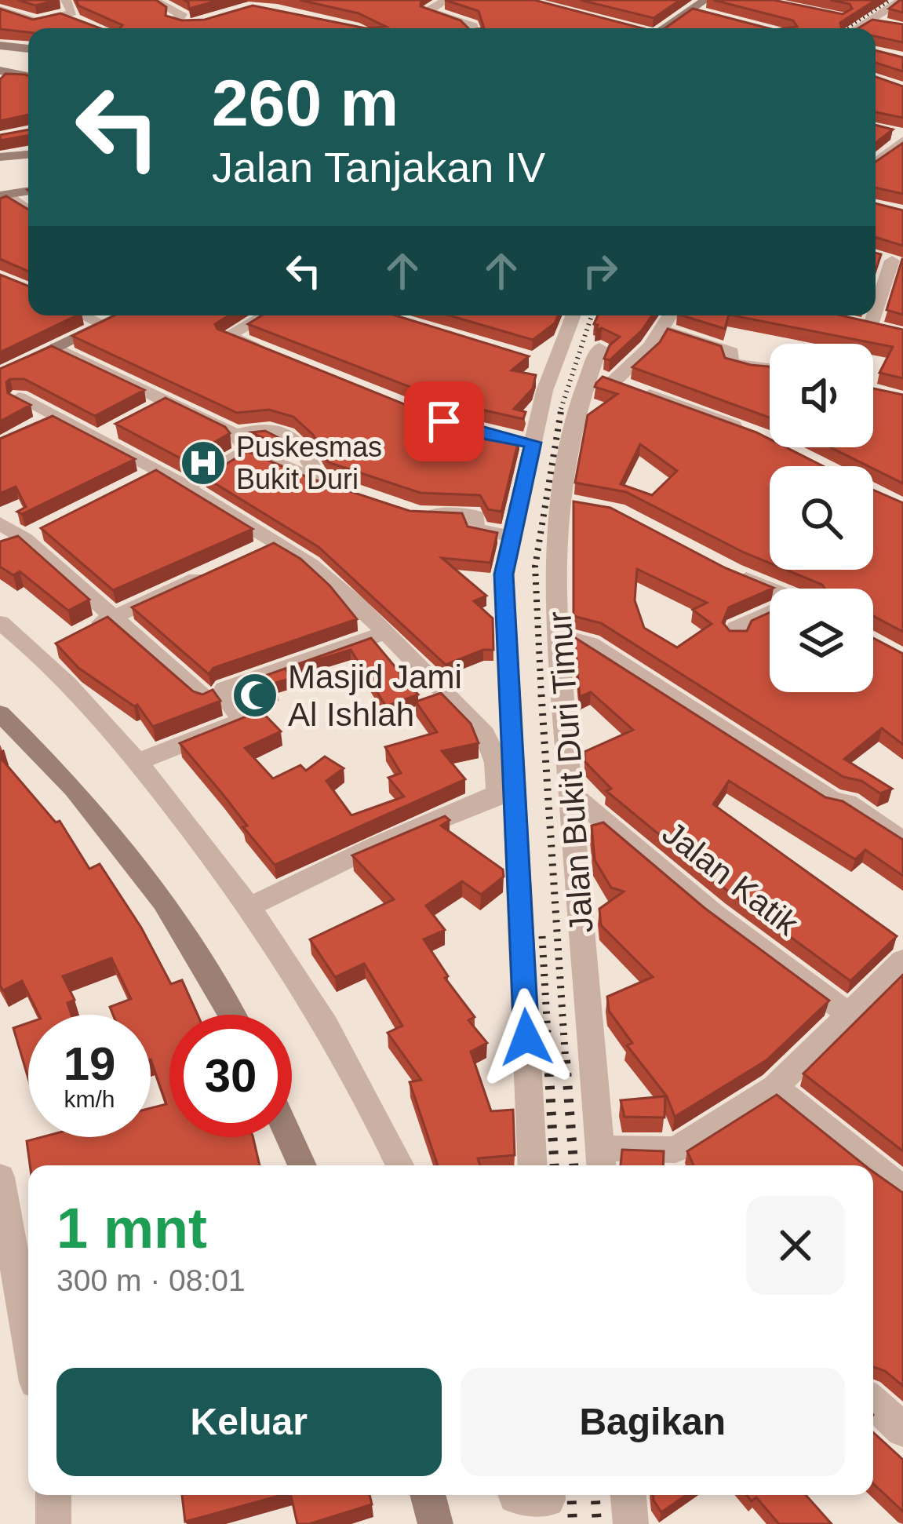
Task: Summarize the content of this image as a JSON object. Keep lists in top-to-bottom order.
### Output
{
  "streets": {
    "street": ["Jalan Bukit Duri Timur", "Jalan Katik"]
  },
  "crossings": [
    ["Jalan Bukit Duri Timur", "Jalan Katik"]
  ],
  "places": {
    "hospital": ["Puskesmas Bukit Duri"],
    "mosque": ["Masjid Jami Al Ishlah"]
  },
  "page": {
    "turn": ["260 m", "Jalan Tanjakan IV"],
    "speed": "19 km/h",
    "limit": "30",
    "heading": ["1 mnt", "300 m · 08:01"],
    "buttons": ["Keluar", "Bagikan"]
  }
}
